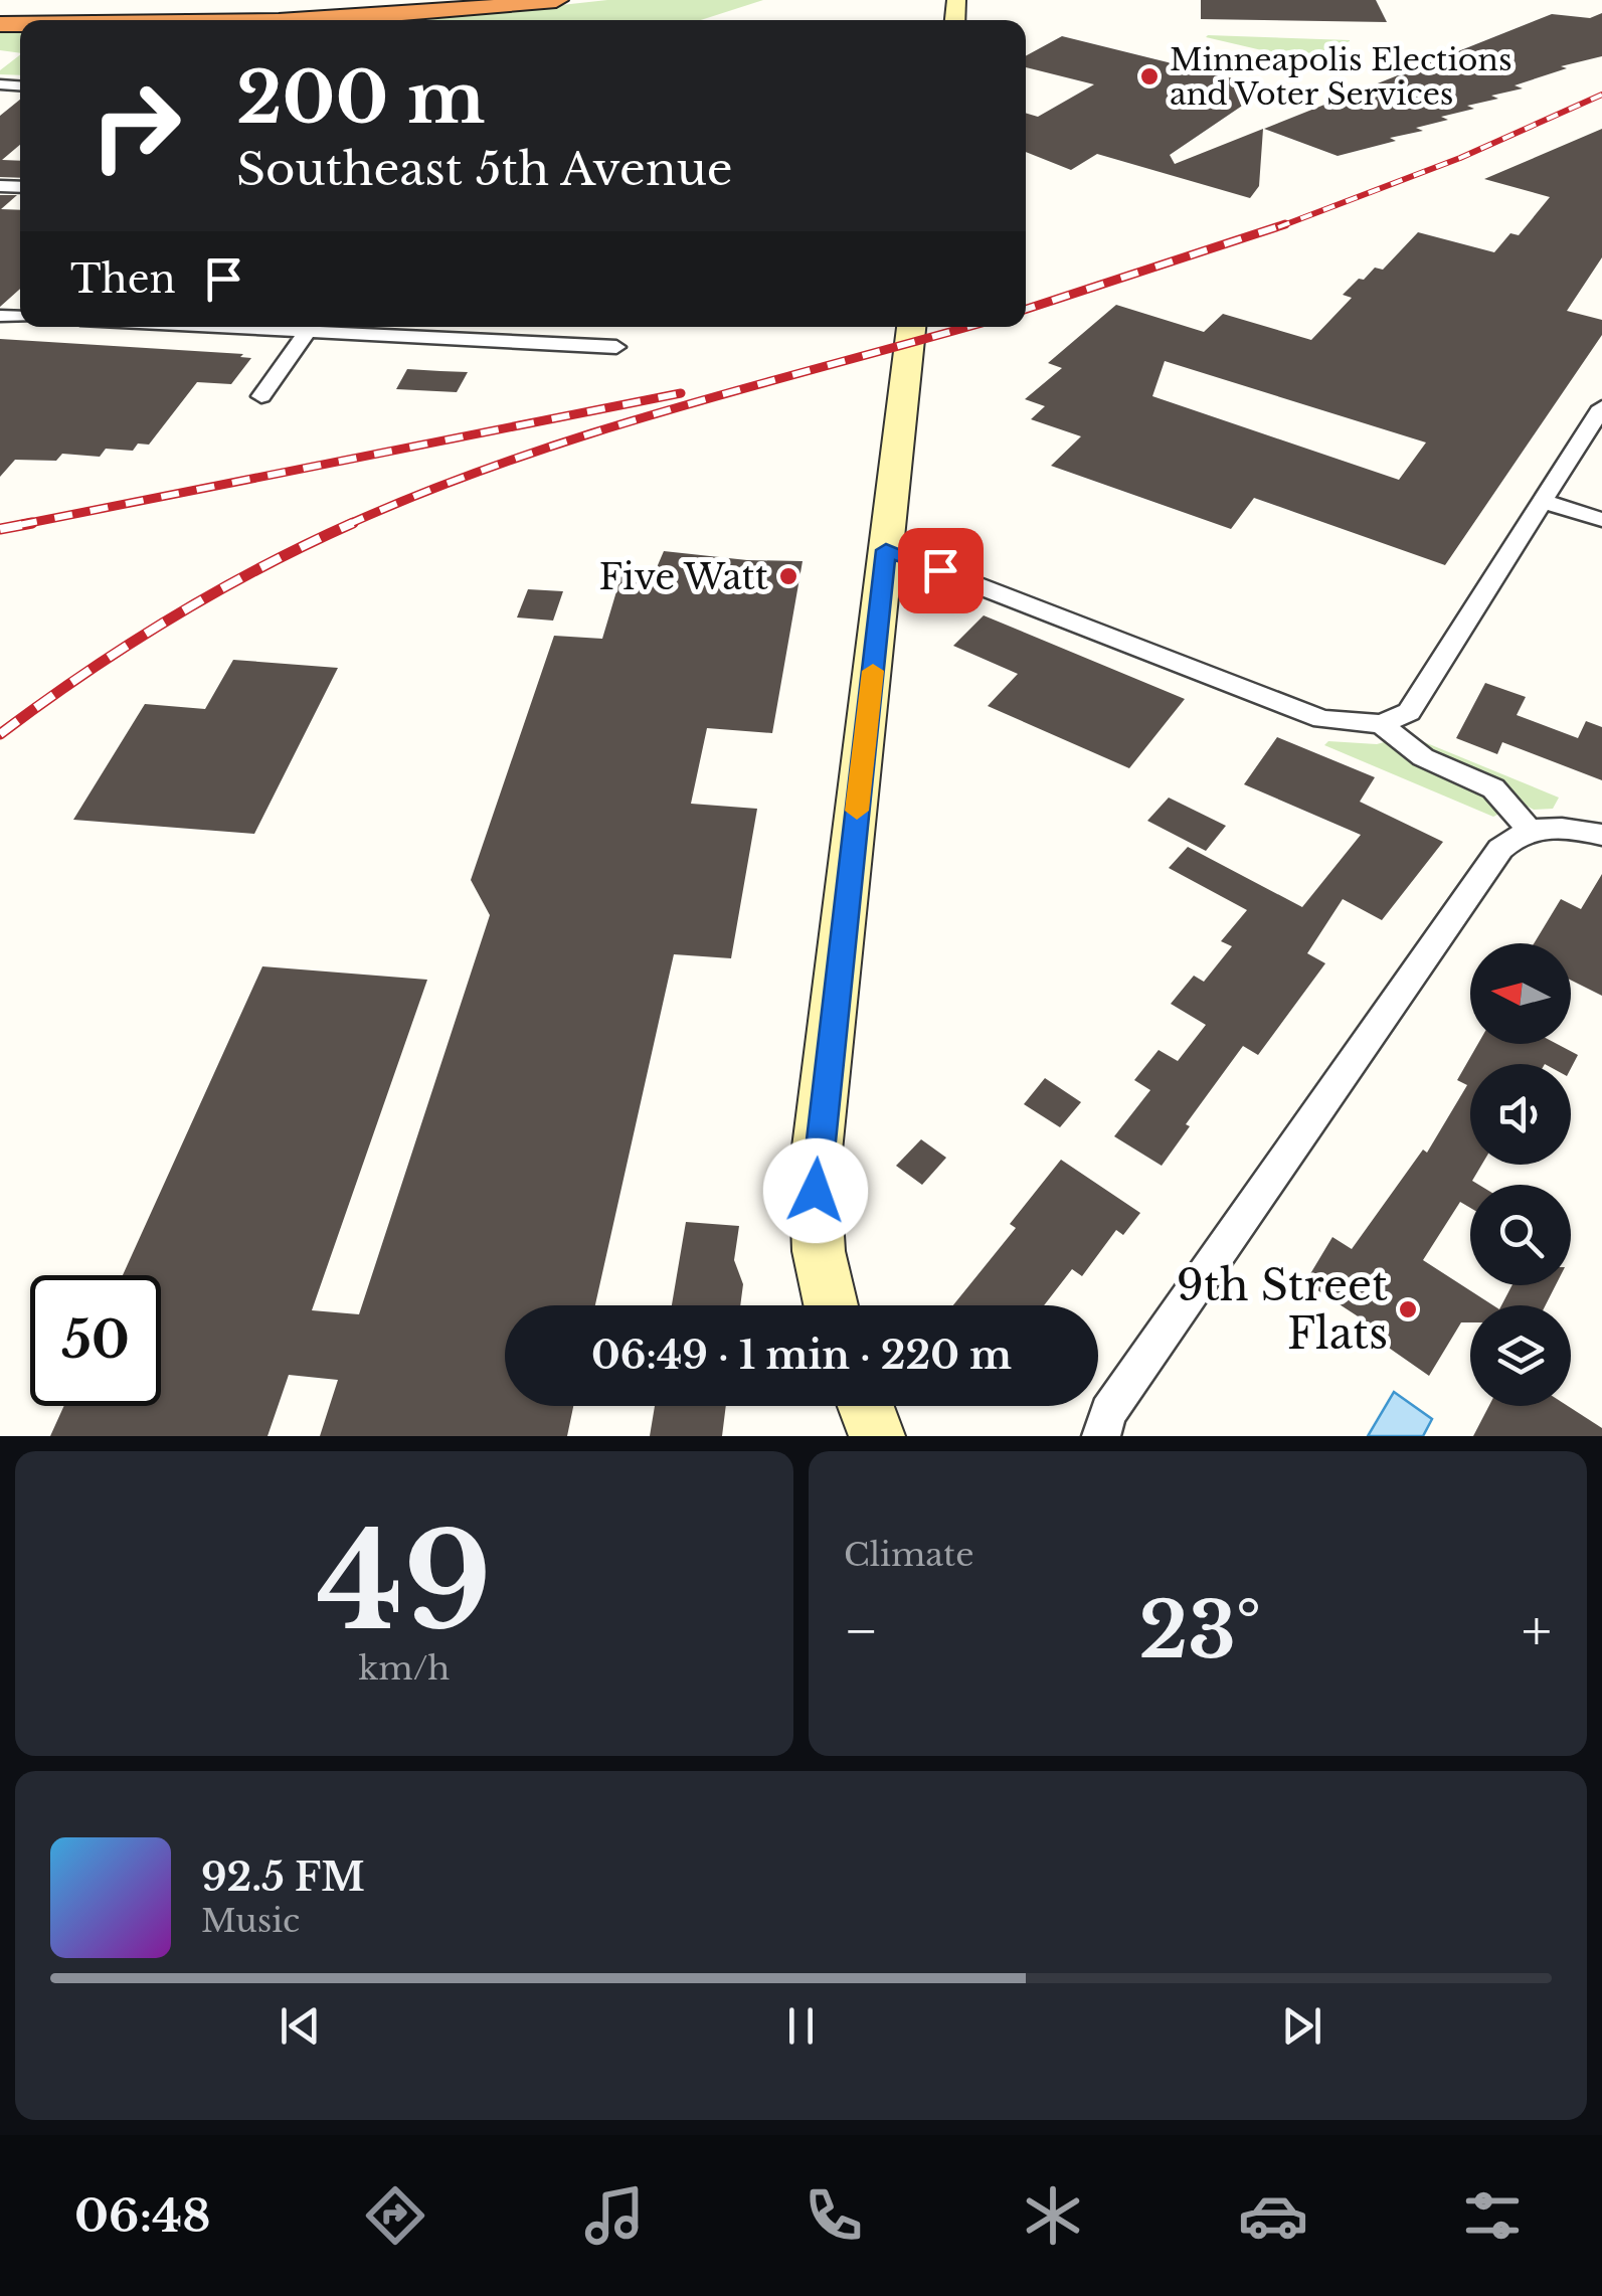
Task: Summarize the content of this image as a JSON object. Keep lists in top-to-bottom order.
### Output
{
  "places": ["Minneapolis Elections and Voter Services", "Five Watt", "9th Street Flats"],
  "north": "left",
  "page": {
    "turn": ["200 m", "Southeast 5th Avenue"],
    "then": "Then",
    "limit": "50",
    "trip": "06:49 · 1 min · 220 m",
    "tile": [
      ["49", "km/h"],
      "Climate"
    ],
    "heat": ["−", "23°", "+"],
    "song": ["92.5 FM", "Music"],
    "tabs": "06:48"
  }
}
